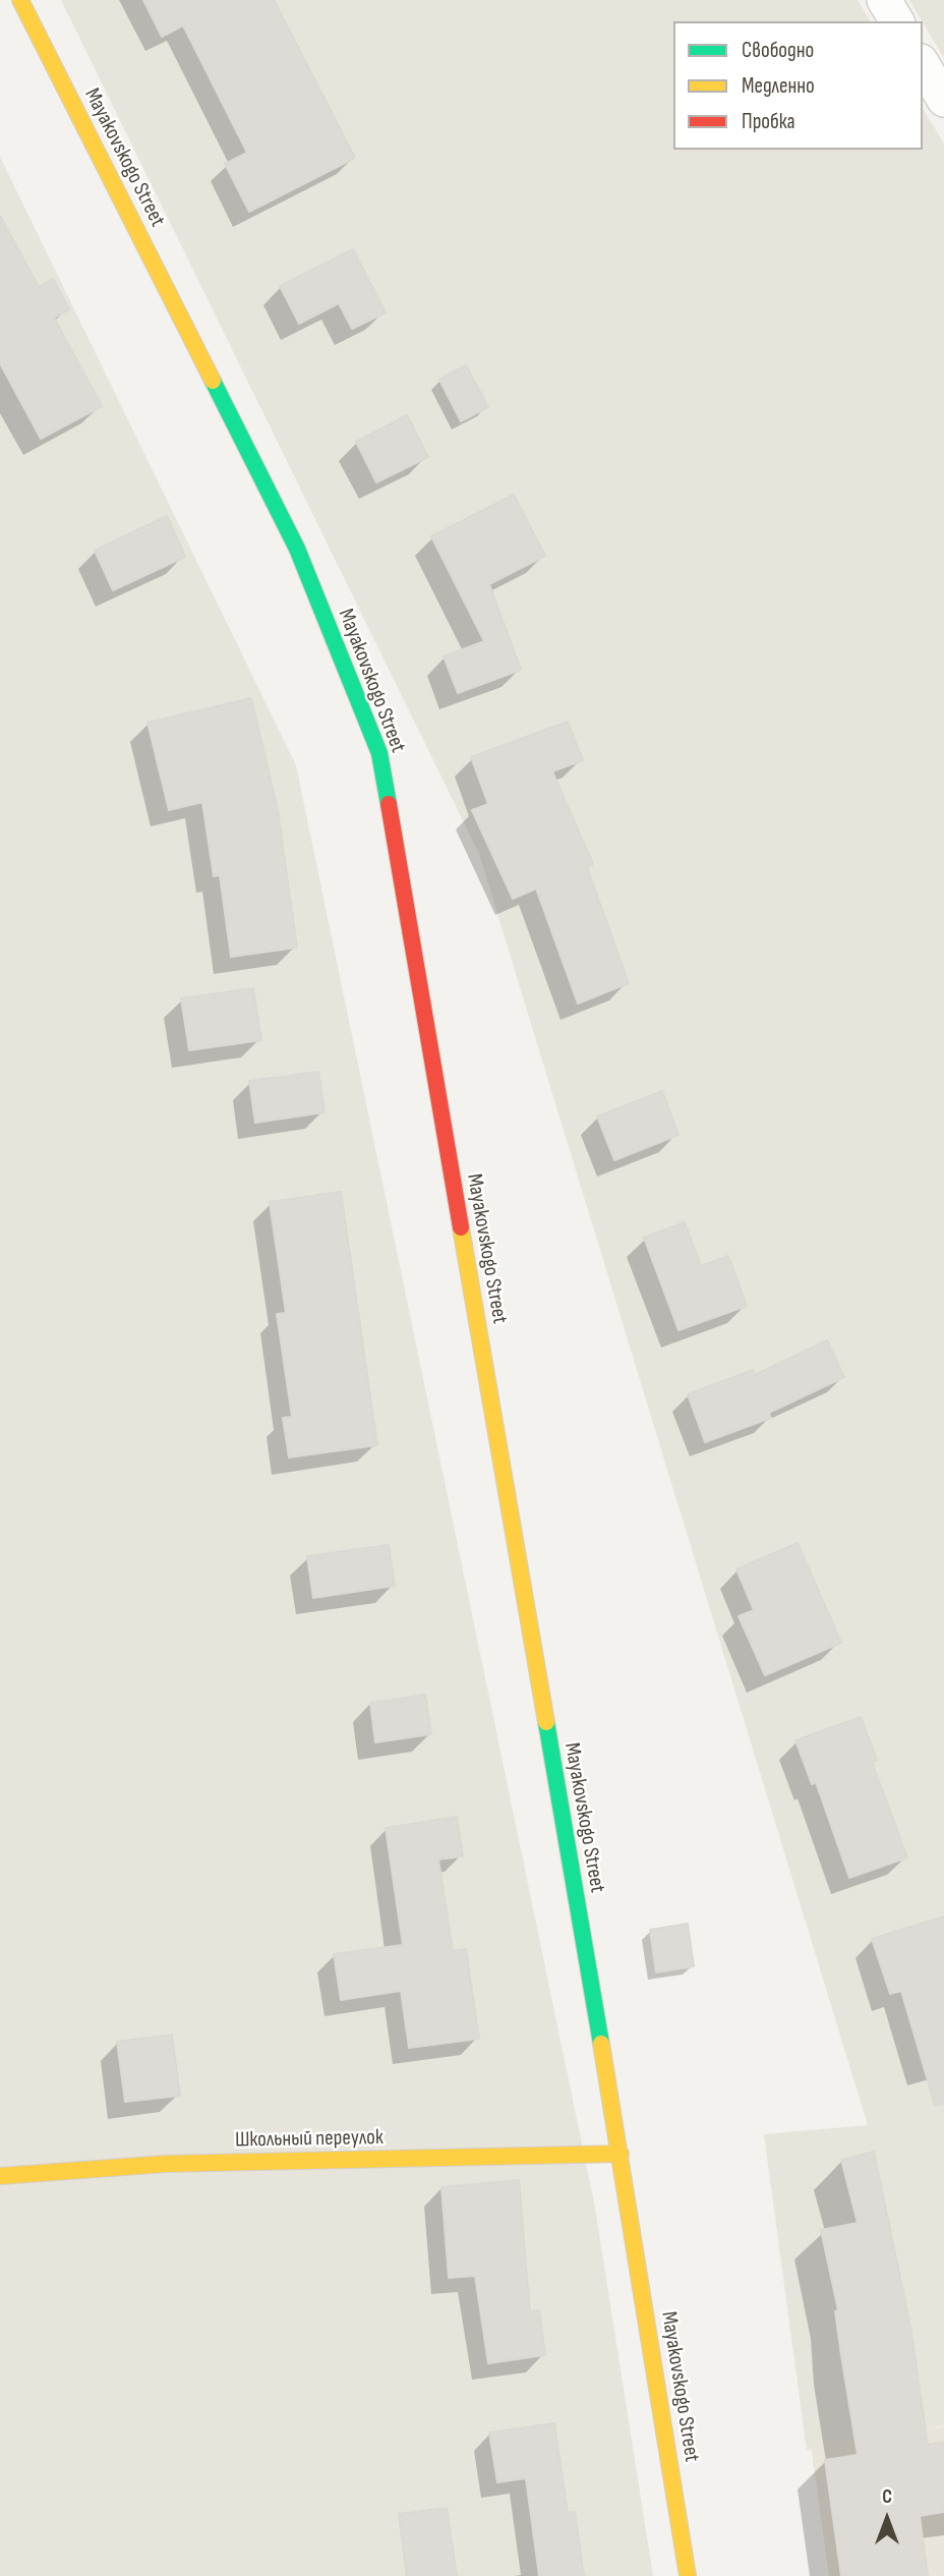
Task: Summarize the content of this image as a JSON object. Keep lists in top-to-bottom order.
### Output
{
  "streets": {
    "street": ["Mayakovskogo Street", "Школьный переулок"]
  },
  "crossings": [
    ["Mayakovskogo Street", "Школьный переулок"]
  ],
  "legend": ["Свободно", "Медленно", "Пробка"],
  "north": "top"
}
